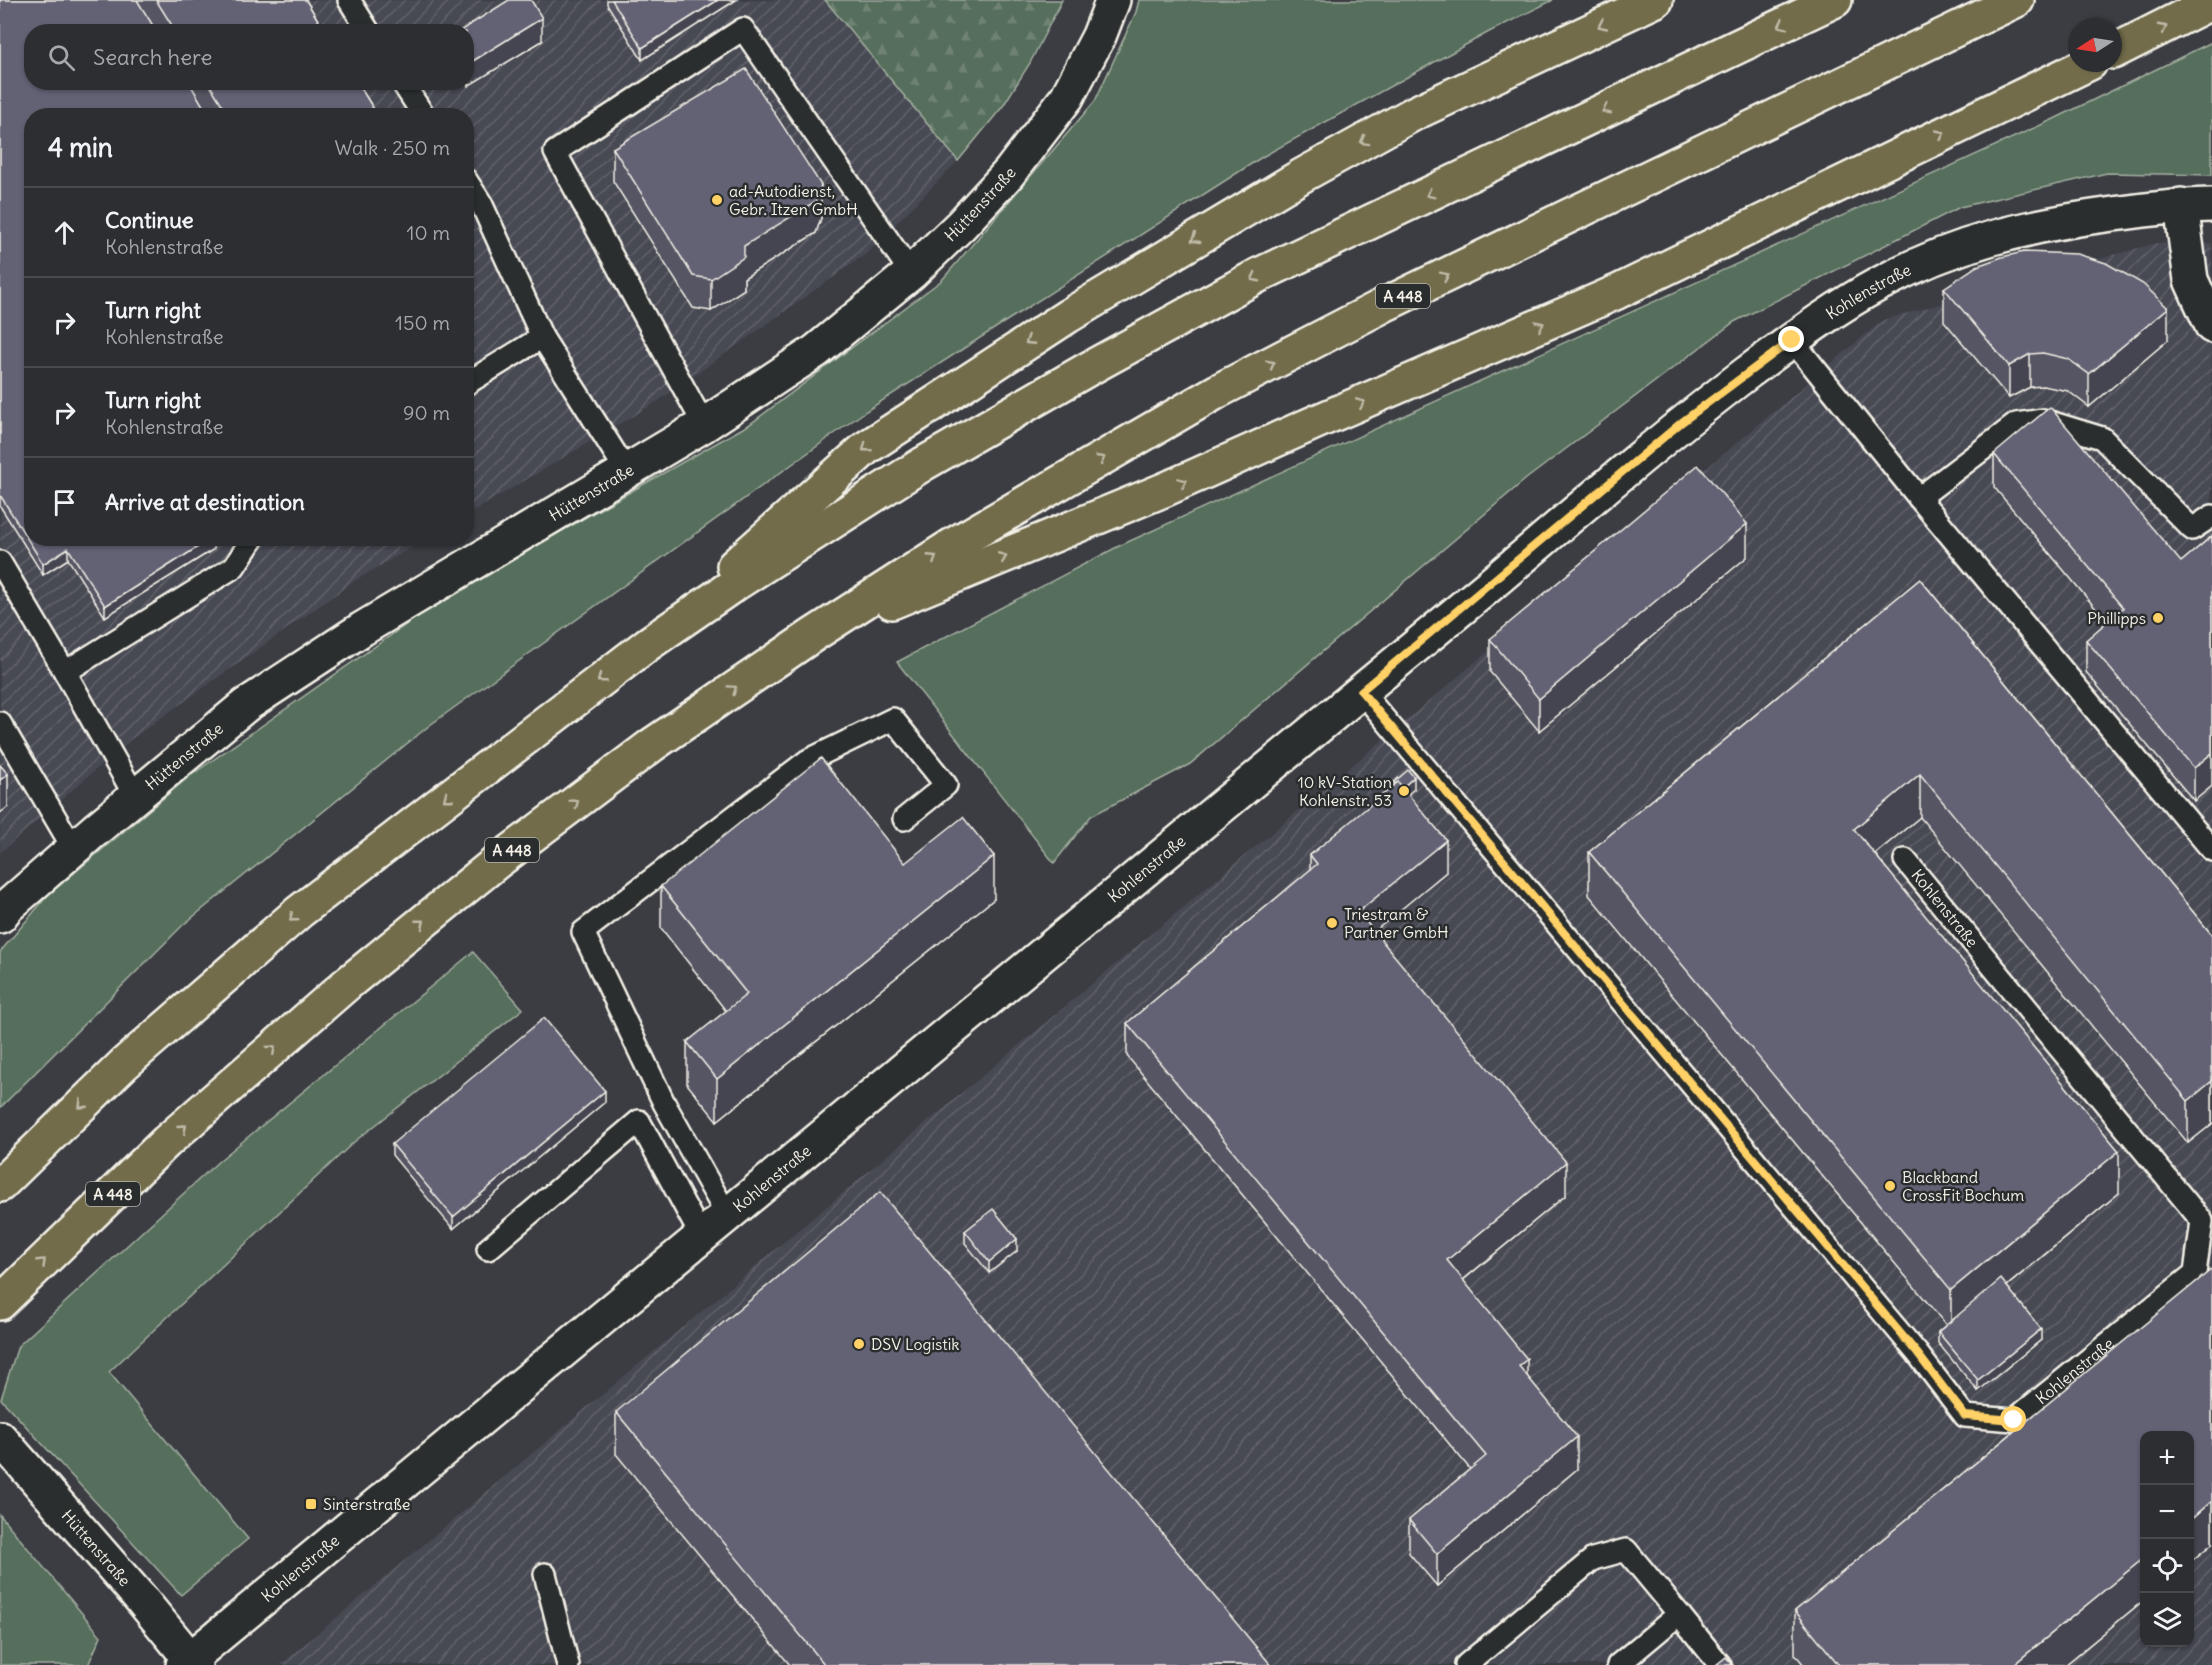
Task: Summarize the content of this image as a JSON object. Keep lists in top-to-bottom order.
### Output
{
  "streets": {
    "highway": ["A 448"],
    "street": ["Hüttenstraße", "Kohlenstraße"]
  },
  "crossings": [
    ["Hüttenstraße", "Kohlenstraße"]
  ],
  "places": {
    "other": [
      "ad-Autodienst, Gebr. Itzen GmbH",
      "Phillipps",
      "10 kV-Station Kohlenstr. 53",
      "Triestram & Partner GmbH",
      "Blackband CrossFit Bochum",
      "DSV Logistik"
    ],
    "transit": ["Sinterstraße"]
  },
  "north": "left",
  "page": {
    "search": "Search here",
    "heading": ["4 min", "Walk · 250 m"],
    "list": [
      ["Continue", "Kohlenstraße", "10 m"],
      ["Turn right", "Kohlenstraße", "150 m"],
      ["Turn right", "Kohlenstraße", "90 m"],
      "Arrive at destination"
    ],
    "map_buttons": ["+", "−"]
  }
}
